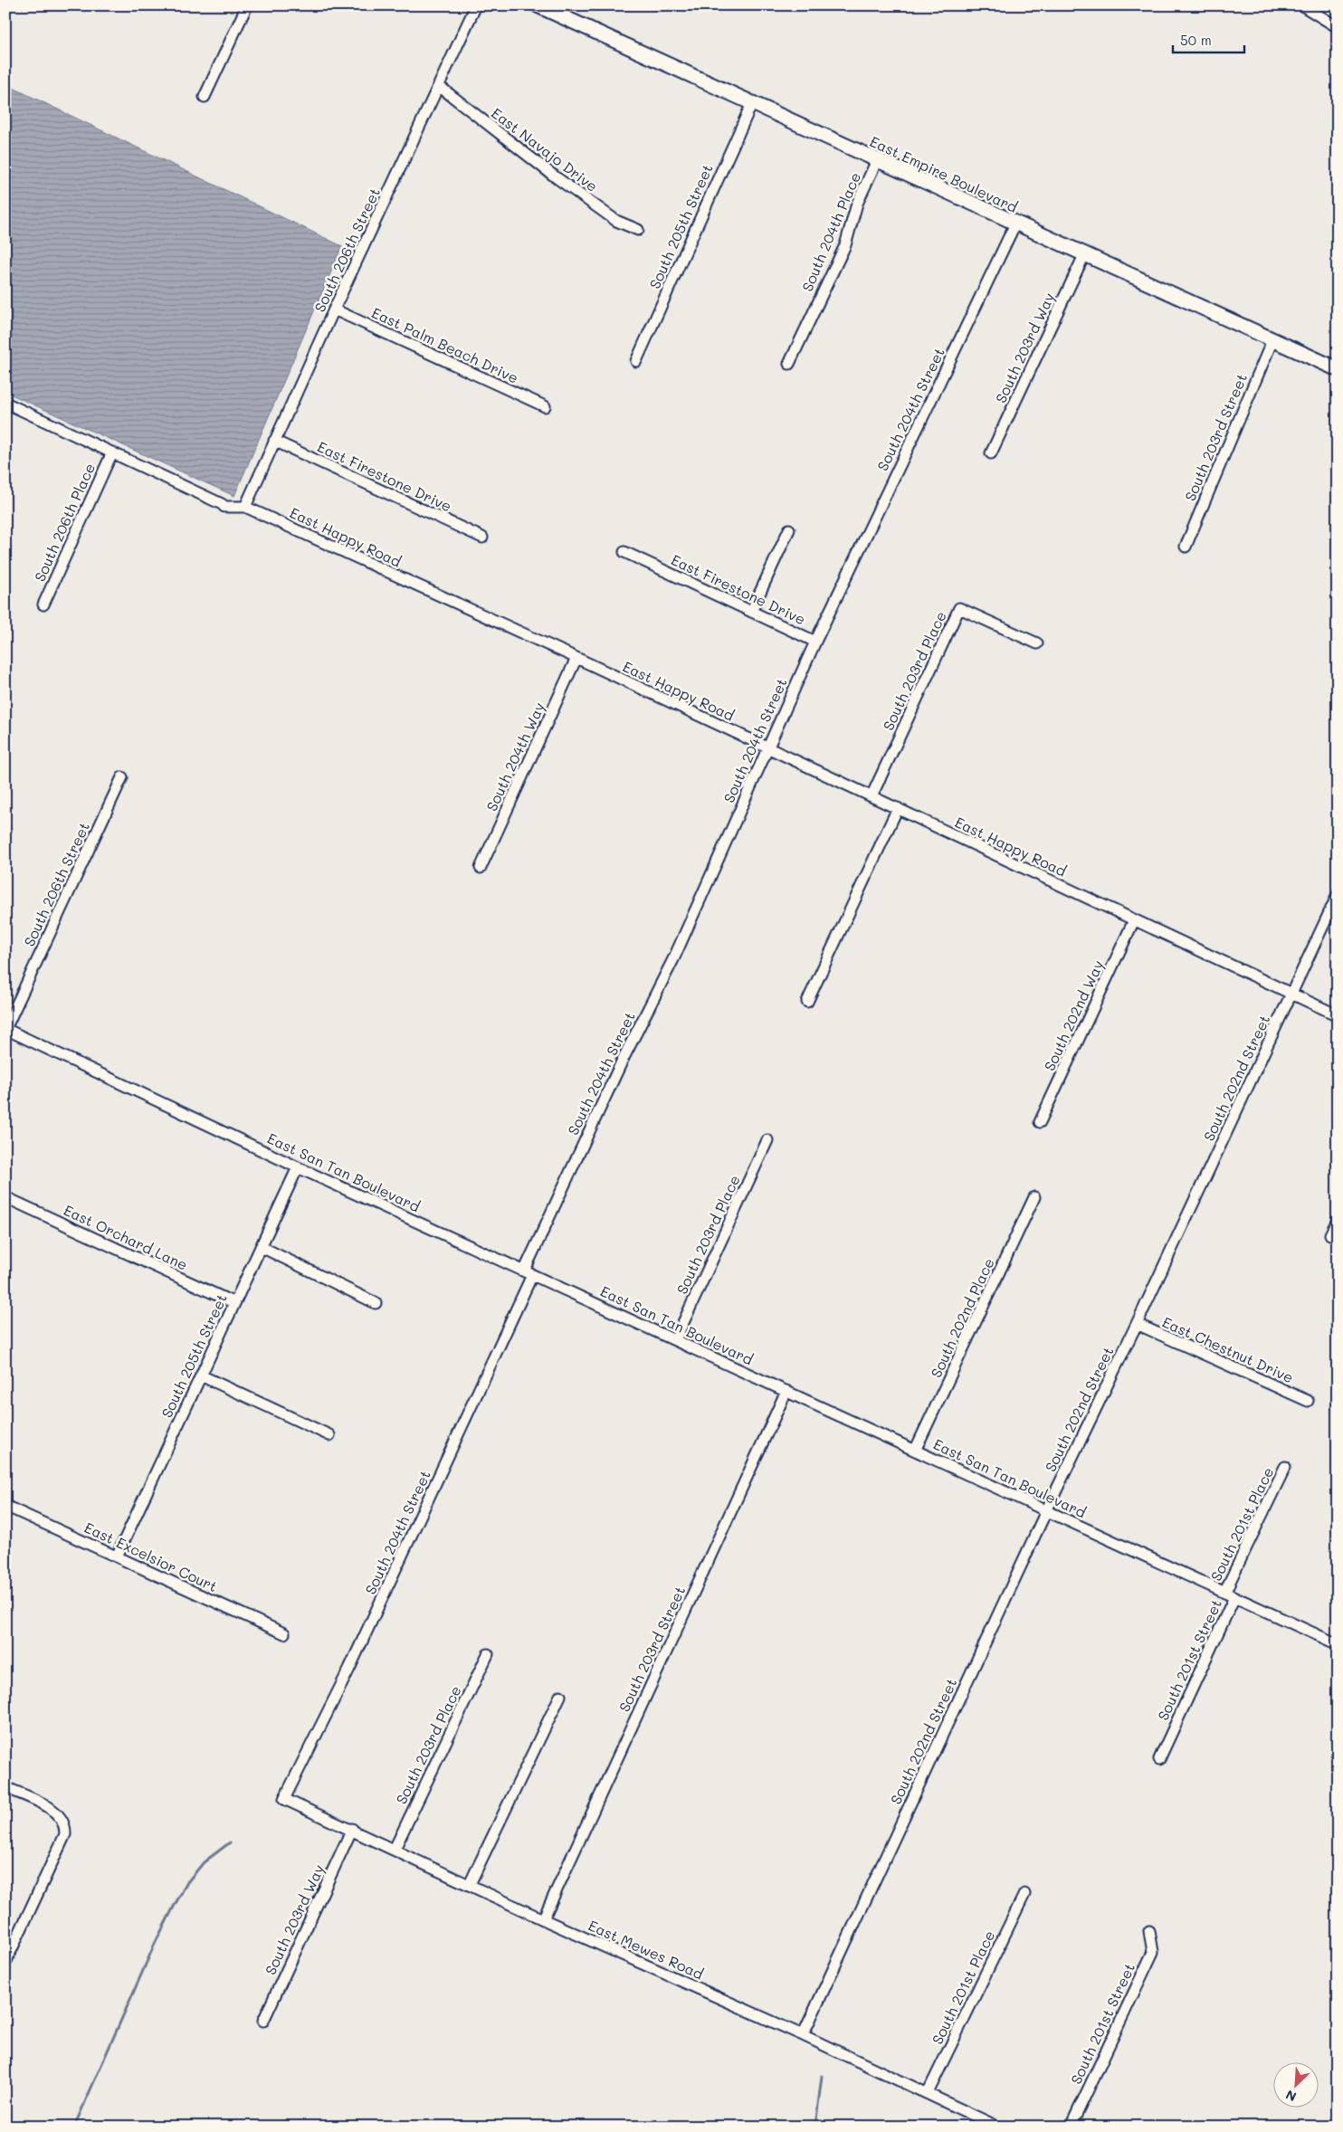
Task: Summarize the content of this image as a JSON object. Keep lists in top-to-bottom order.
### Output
{
  "streets": {
    "main road": ["East Empire Boulevard"],
    "street": [
      "East Navajo Drive",
      "South 205th Street",
      "South 204th Place",
      "South 206th Street",
      "East Palm Beach Drive",
      "South 203rd Way",
      "South 204th Street",
      "South 203rd Street",
      "East Firestone Drive",
      "South 206th Place",
      "East Happy Road",
      "South 203rd Place",
      "South 204th Way",
      "South 202nd Way",
      "South 202nd Street",
      "East San Tan Boulevard",
      "East Orchard Lane",
      "South 202nd Place",
      "East Chestnut Drive",
      "South 201st Place",
      "East Excelsior Court",
      "South 201st Street",
      "East Mewes Road"
    ]
  },
  "crossings": [
    ["East Navajo Drive", "South 206th Street"],
    ["East Empire Boulevard", "South 205th Street"],
    ["East Empire Boulevard", "South 204th Place"],
    ["East Empire Boulevard", "South 203rd Way"],
    ["East Empire Boulevard", "South 204th Street"],
    ["East Empire Boulevard", "South 203rd Street"],
    ["South 205th Street", "East San Tan Boulevard"],
    ["South 205th Street", "East Orchard Lane"],
    ["South 205th Street", "East Excelsior Court"],
    ["South 206th Street", "East Palm Beach Drive"],
    ["South 206th Street", "East Firestone Drive"],
    ["South 206th Street", "East Happy Road"],
    ["South 206th Street", "East San Tan Boulevard"],
    ["South 203rd Way", "East Mewes Road"],
    ["South 204th Street", "East Firestone Drive"],
    ["South 204th Street", "East Happy Road"],
    ["South 204th Street", "East San Tan Boulevard"],
    ["South 204th Street", "East Mewes Road"],
    ["South 203rd Street", "East San Tan Boulevard"],
    ["South 203rd Street", "East Mewes Road"],
    ["South 206th Place", "East Happy Road"],
    ["East Happy Road", "South 203rd Place"],
    ["East Happy Road", "South 204th Way"],
    ["East Happy Road", "South 202nd Way"],
    ["East Happy Road", "South 202nd Street"],
    ["South 203rd Place", "East San Tan Boulevard"],
    ["South 203rd Place", "East Mewes Road"],
    ["South 202nd Street", "East San Tan Boulevard"],
    ["South 202nd Street", "East Chestnut Drive"],
    ["South 202nd Street", "East Mewes Road"],
    ["East San Tan Boulevard", "South 202nd Place"],
    ["East San Tan Boulevard", "South 201st Place"],
    ["East San Tan Boulevard", "South 201st Street"],
    ["South 201st Place", "East Mewes Road"]
  ],
  "scale_bar": "50 m",
  "north": "bottom left"
}
